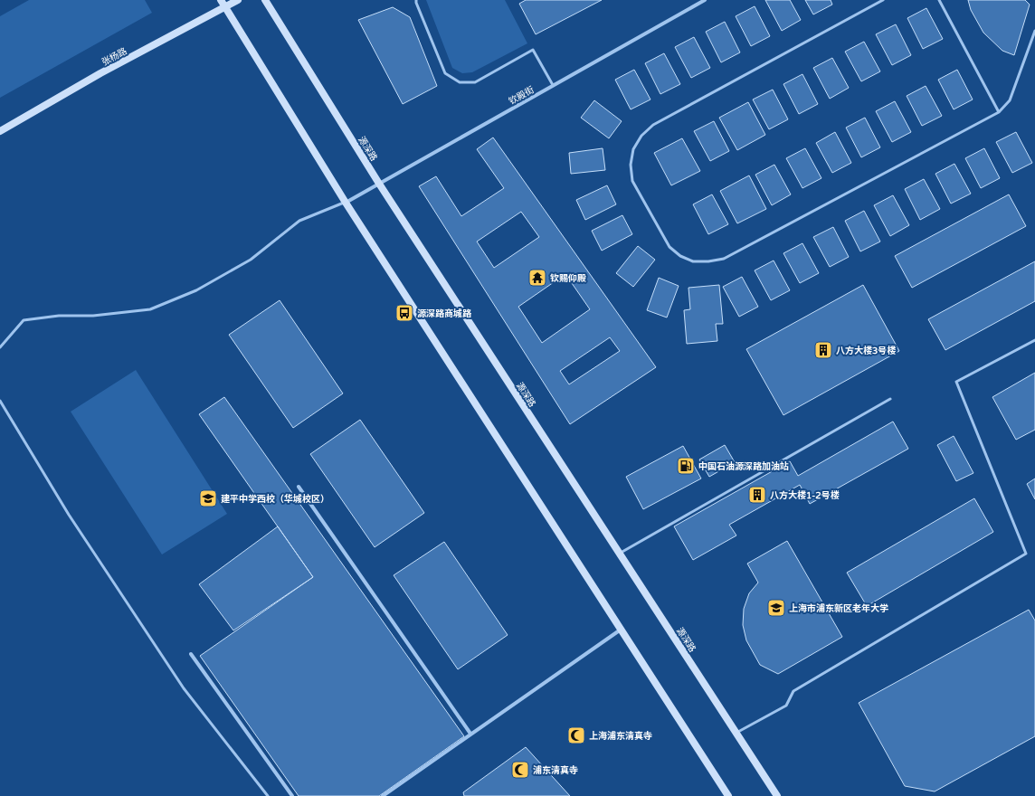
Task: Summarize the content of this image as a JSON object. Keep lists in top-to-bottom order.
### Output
{
  "streets": {
    "main road": ["张杨路", "源深路"],
    "street": ["钦殿街"]
  },
  "crossings": [
    ["钦殿街", "源深路"]
  ],
  "places": {
    "temple": ["钦赐仰殿"],
    "bus stop": ["源深路商城路"],
    "building": ["八方大楼3号楼", "八方大楼1-2号楼"],
    "fuel station": ["中国石油源深路加油站"],
    "school or university": ["建平中学西校（华城校区）", "上海市浦东新区老年大学"],
    "mosque": ["上海浦东清真寺", "浦东清真寺"]
  }
}
